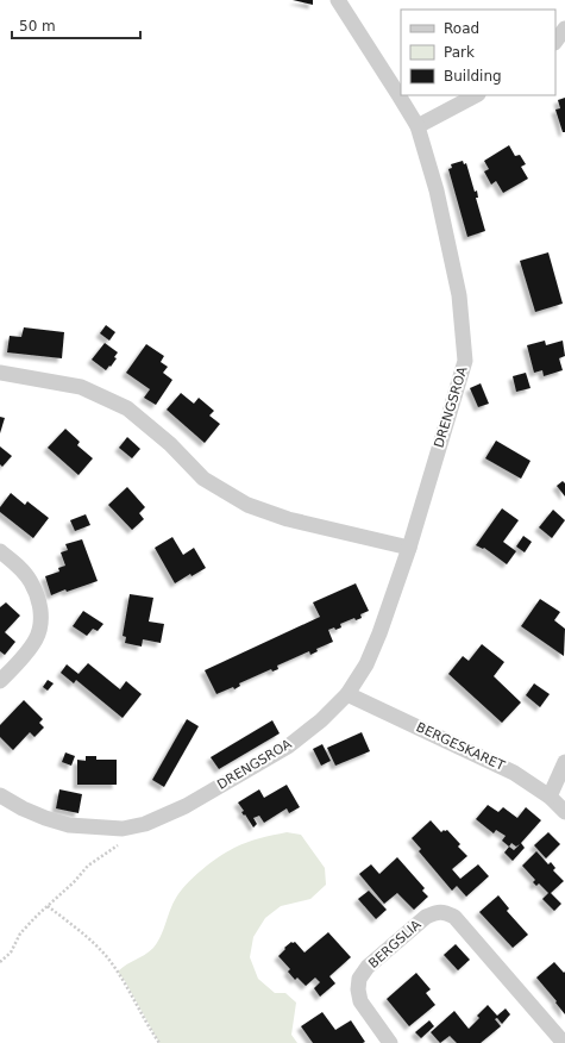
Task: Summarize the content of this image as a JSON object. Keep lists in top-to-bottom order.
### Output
{
  "streets": {
    "street": ["DRENGSROA", "BERGESKARET", "BERGSLIA"]
  },
  "crossings": [
    ["DRENGSROA", "BERGESKARET"]
  ],
  "legend": ["Road", "Park", "Building"],
  "scale_bar": "50 m"
}
